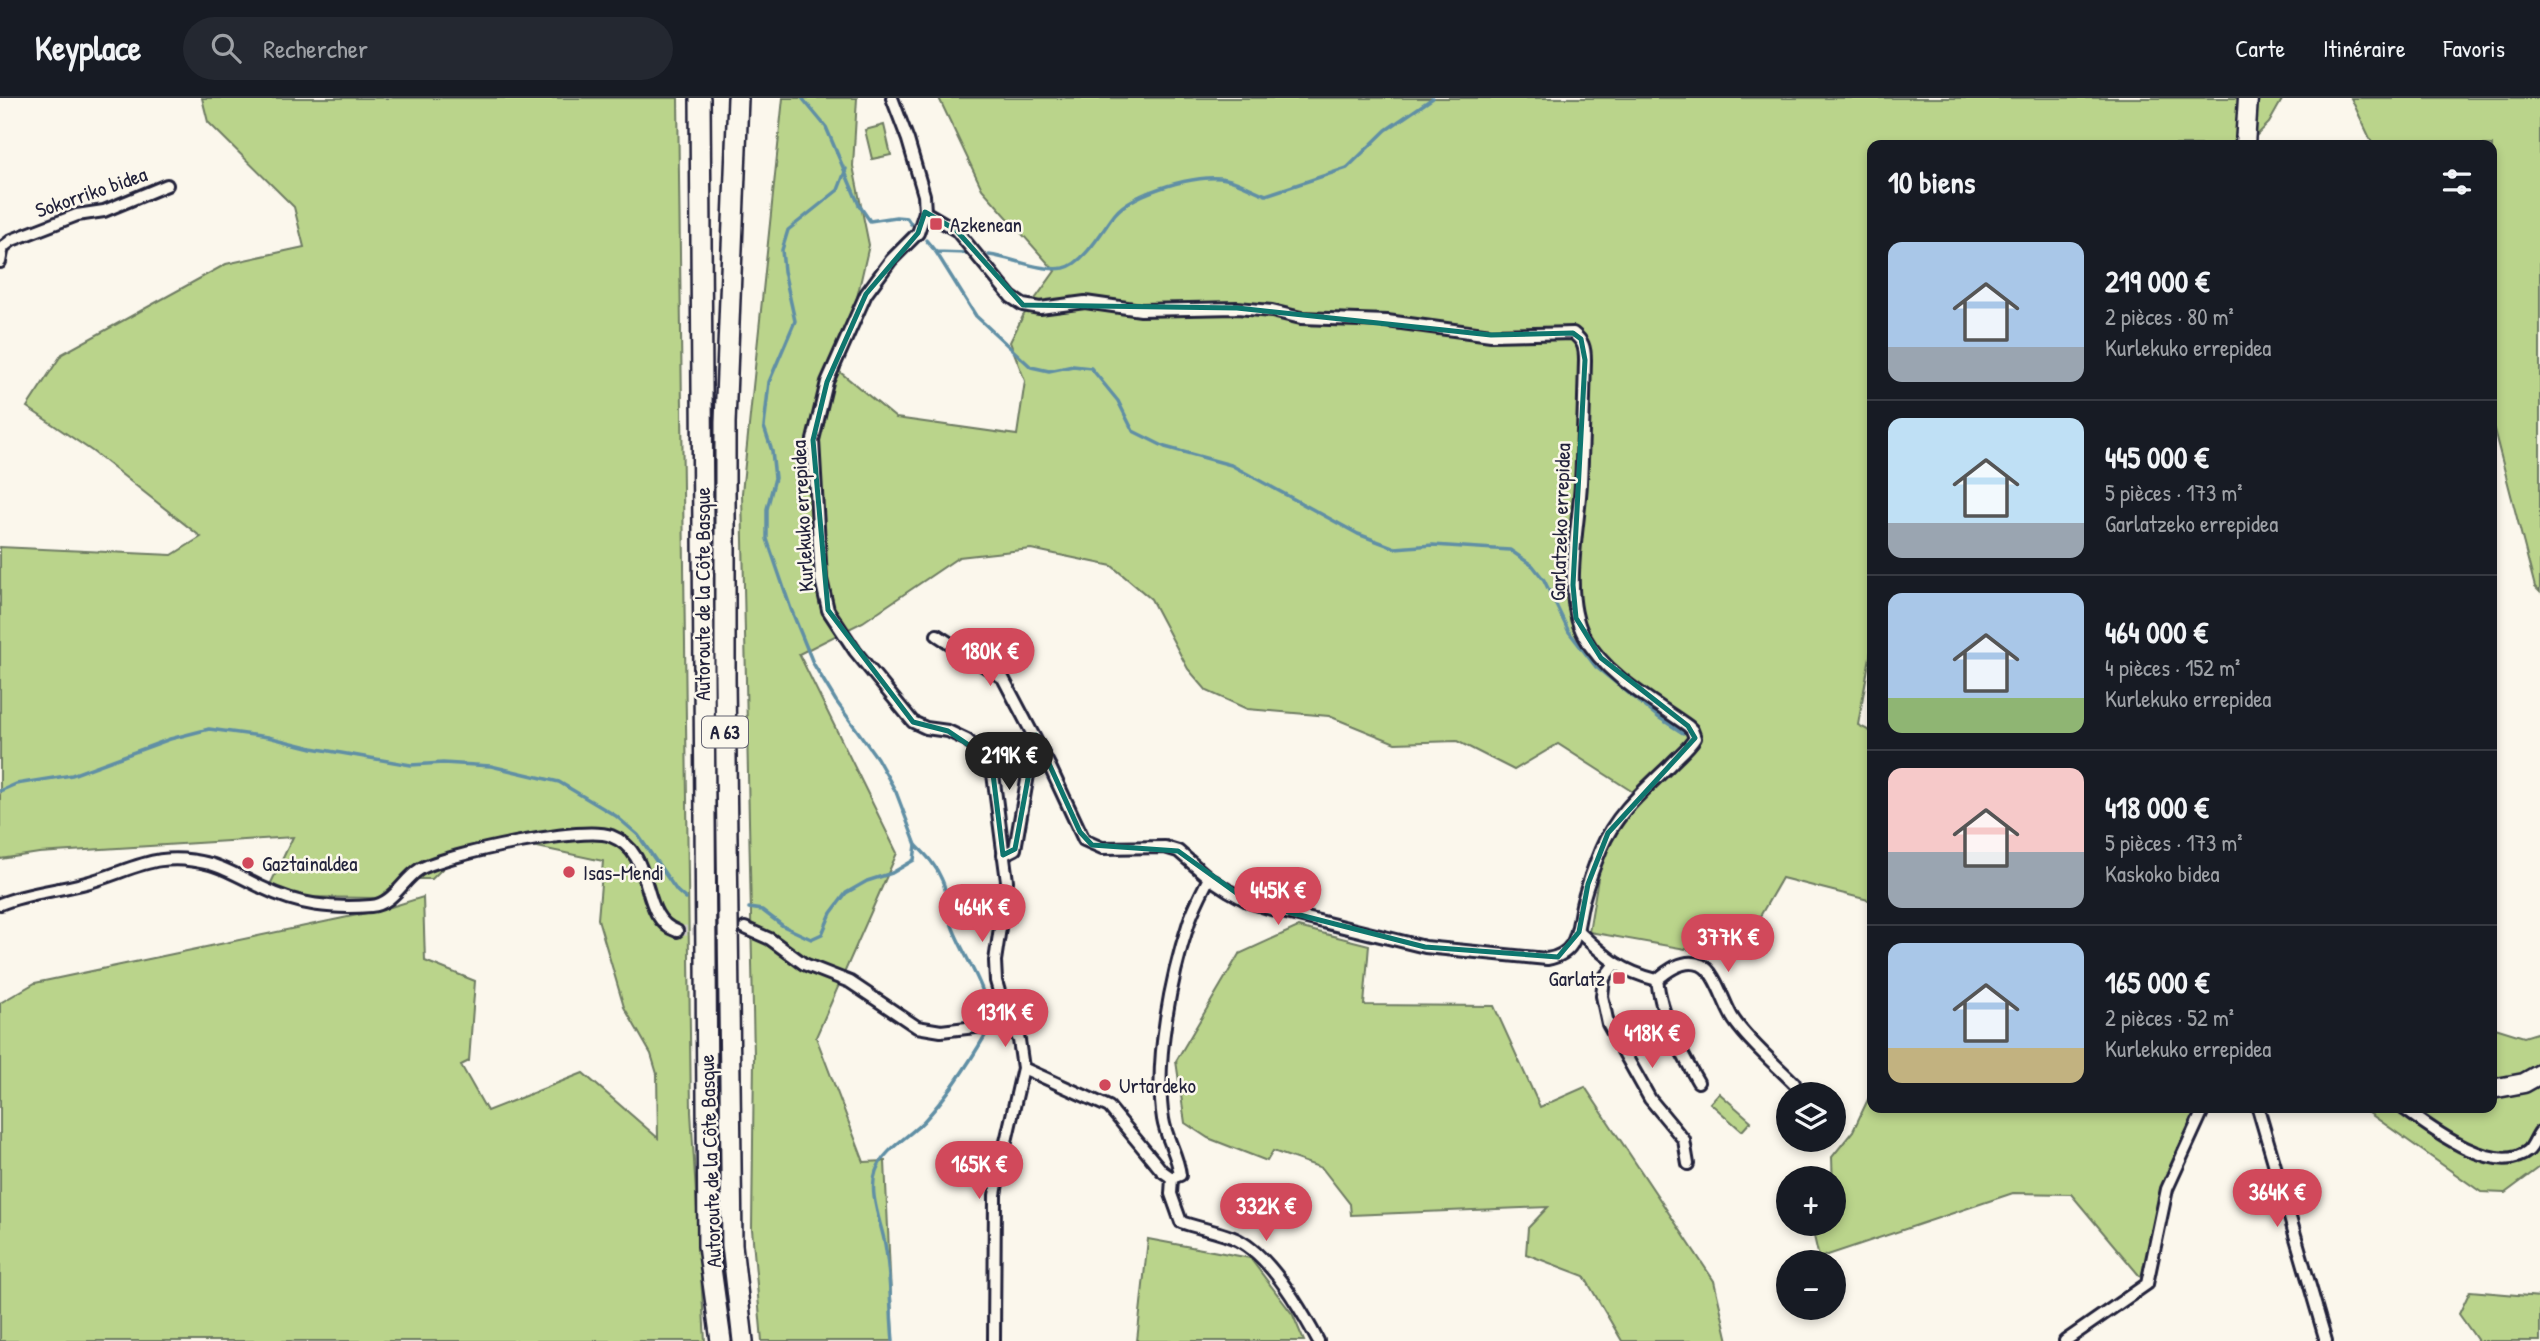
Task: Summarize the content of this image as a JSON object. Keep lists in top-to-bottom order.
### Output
{
  "streets": {
    "highway": ["Autoroute de la Côte Basque", "A 63"],
    "street": ["Sokorriko bidea", "Kurlekuko errepidea", "Garlatzeko errepidea"]
  },
  "crossings": [
    ["Kurlekuko errepidea", "Garlatzeko errepidea"]
  ],
  "places": {
    "transit": ["Azkenean", "Garlatz"],
    "other": ["Gaztainaldea", "Isas-Mendi", "Urtardeko"]
  },
  "page": {
    "header": "Keyplace",
    "search": "Rechercher",
    "nav": ["Carte", "Itinéraire", "Favoris"],
    "heading": "10 biens",
    "list": [
      {
        "name": "219 000 €",
        "note": "2 pièces · 80 m² · Kurlekuko errepidea"
      },
      {
        "name": "445 000 €",
        "note": "5 pièces · 173 m² · Garlatzeko errepidea"
      },
      {
        "name": "464 000 €",
        "note": "4 pièces · 152 m² · Kurlekuko errepidea"
      },
      {
        "name": "418 000 €",
        "note": "5 pièces · 173 m² · Kaskoko bidea"
      },
      {
        "name": "165 000 €",
        "note": "2 pièces · 52 m² · Kurlekuko errepidea"
      }
    ],
    "price": [
      "180K €",
      "219K €",
      "445K €",
      "464K €",
      "377K €",
      "131K €",
      "418K €",
      "165K €",
      "364K €",
      "332K €"
    ],
    "map_buttons": ["+", "−"]
  }
}
